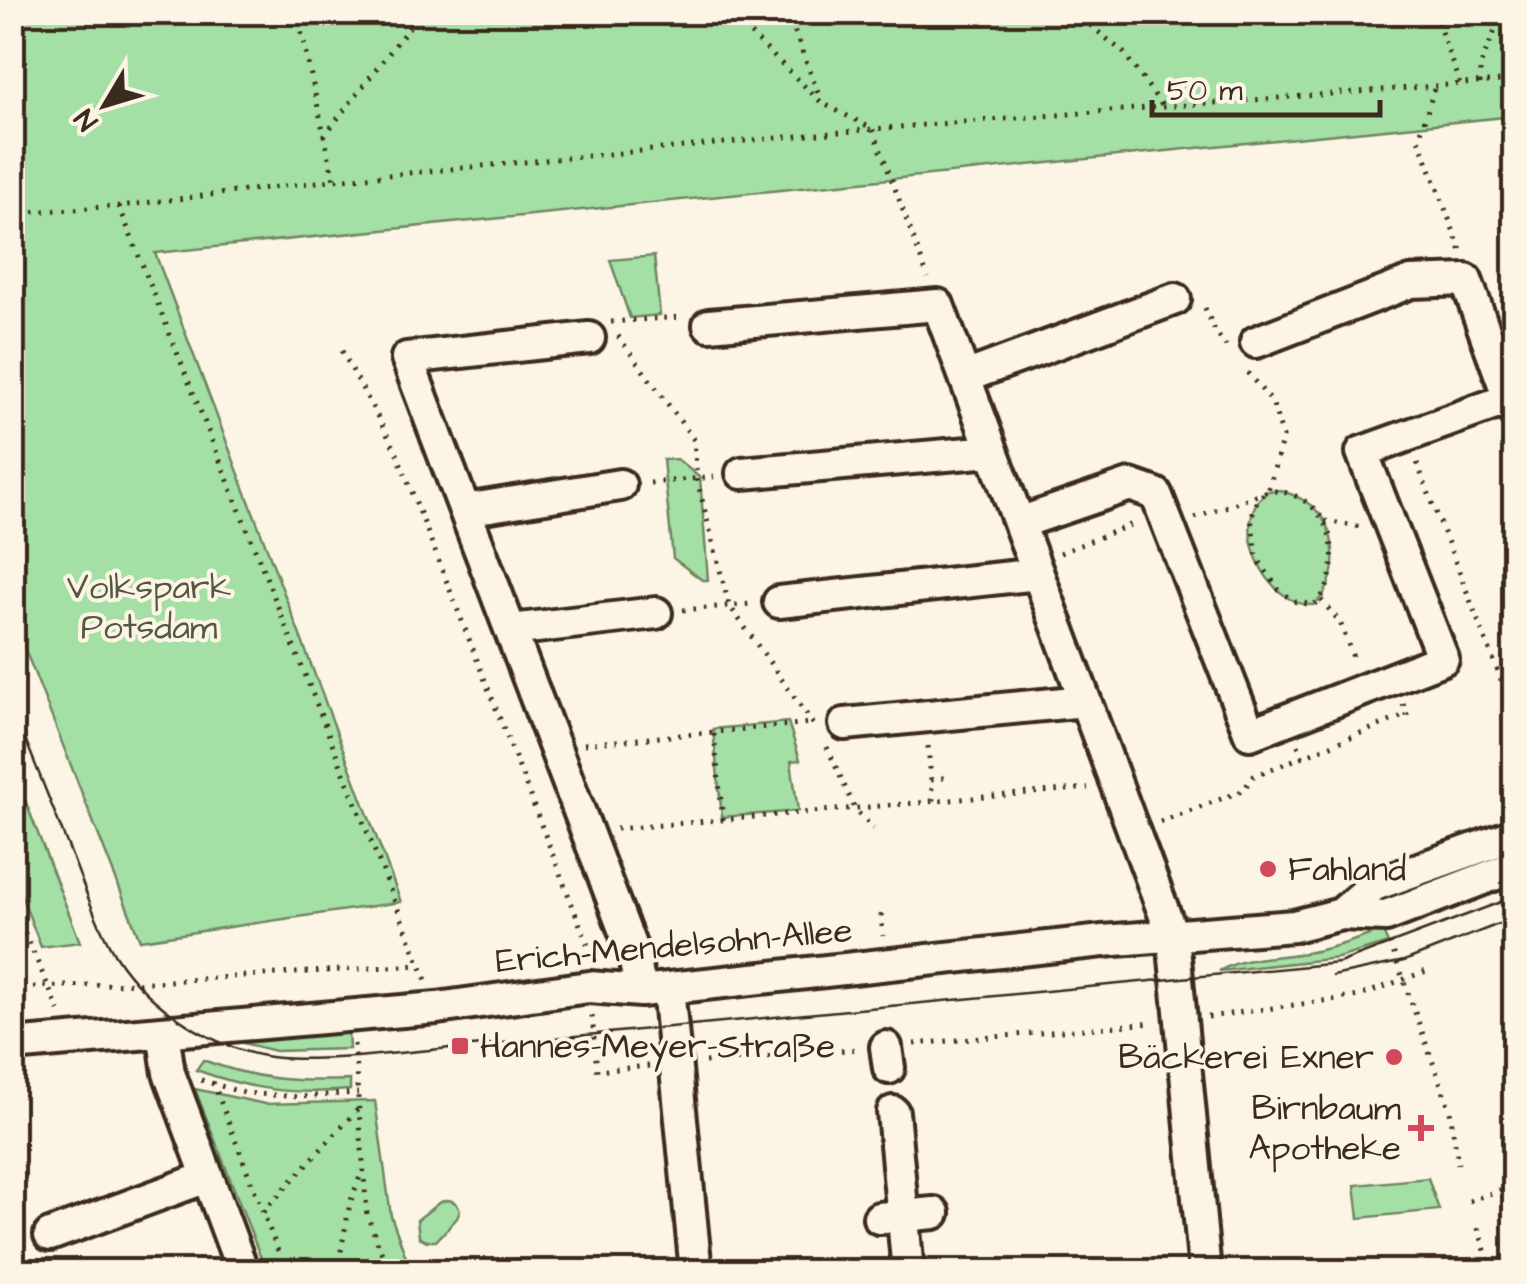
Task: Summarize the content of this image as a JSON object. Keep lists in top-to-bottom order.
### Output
{
  "streets": {
    "street": ["Erich-Mendelsohn-Allee"]
  },
  "parks": ["Volkspark Potsdam"],
  "places": {
    "other": ["Fahland", "Bäckerei Exner"],
    "transit": ["Hannes-Meyer-Straße"],
    "health": ["Birnbaum Apotheke"]
  },
  "scale_bar": "50 m",
  "north": "bottom left"
}
